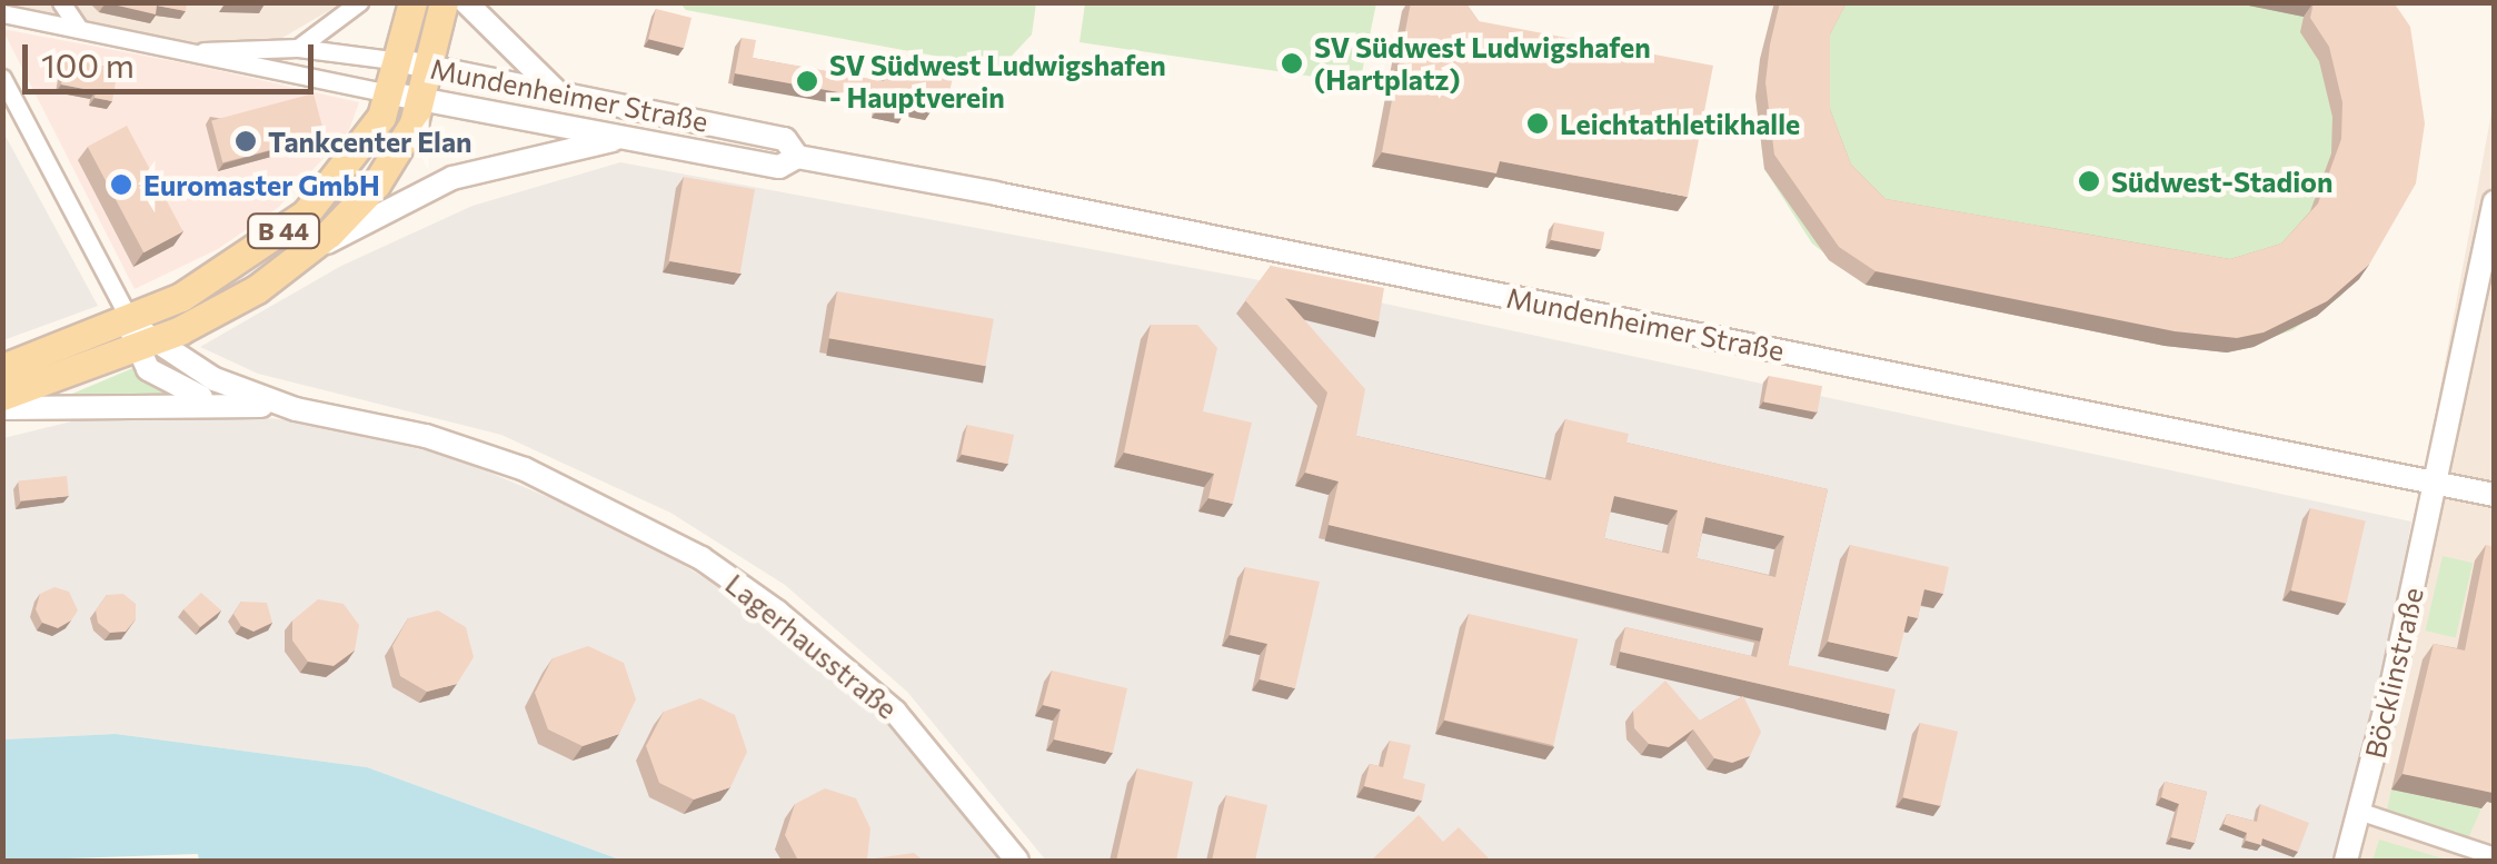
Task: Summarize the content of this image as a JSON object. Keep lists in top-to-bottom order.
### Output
{
  "streets": {
    "main road": ["B 44"],
    "street": ["Mundenheimer Straße", "Lagerhausstraße", "Böcklinstraße"]
  },
  "crossings": [
    ["Mundenheimer Straße", "B 44"],
    ["Mundenheimer Straße", "Böcklinstraße"],
    ["B 44", "Lagerhausstraße"]
  ],
  "places": [
    "SV Südwest Ludwigshafen (Hartplatz)",
    "SV Südwest Ludwigshafen - Hauptverein",
    "Leichtathletikhalle",
    "Tankcenter Elan",
    "Südwest-Stadion",
    "Euromaster GmbH"
  ],
  "scale_bar": "100 m"
}
